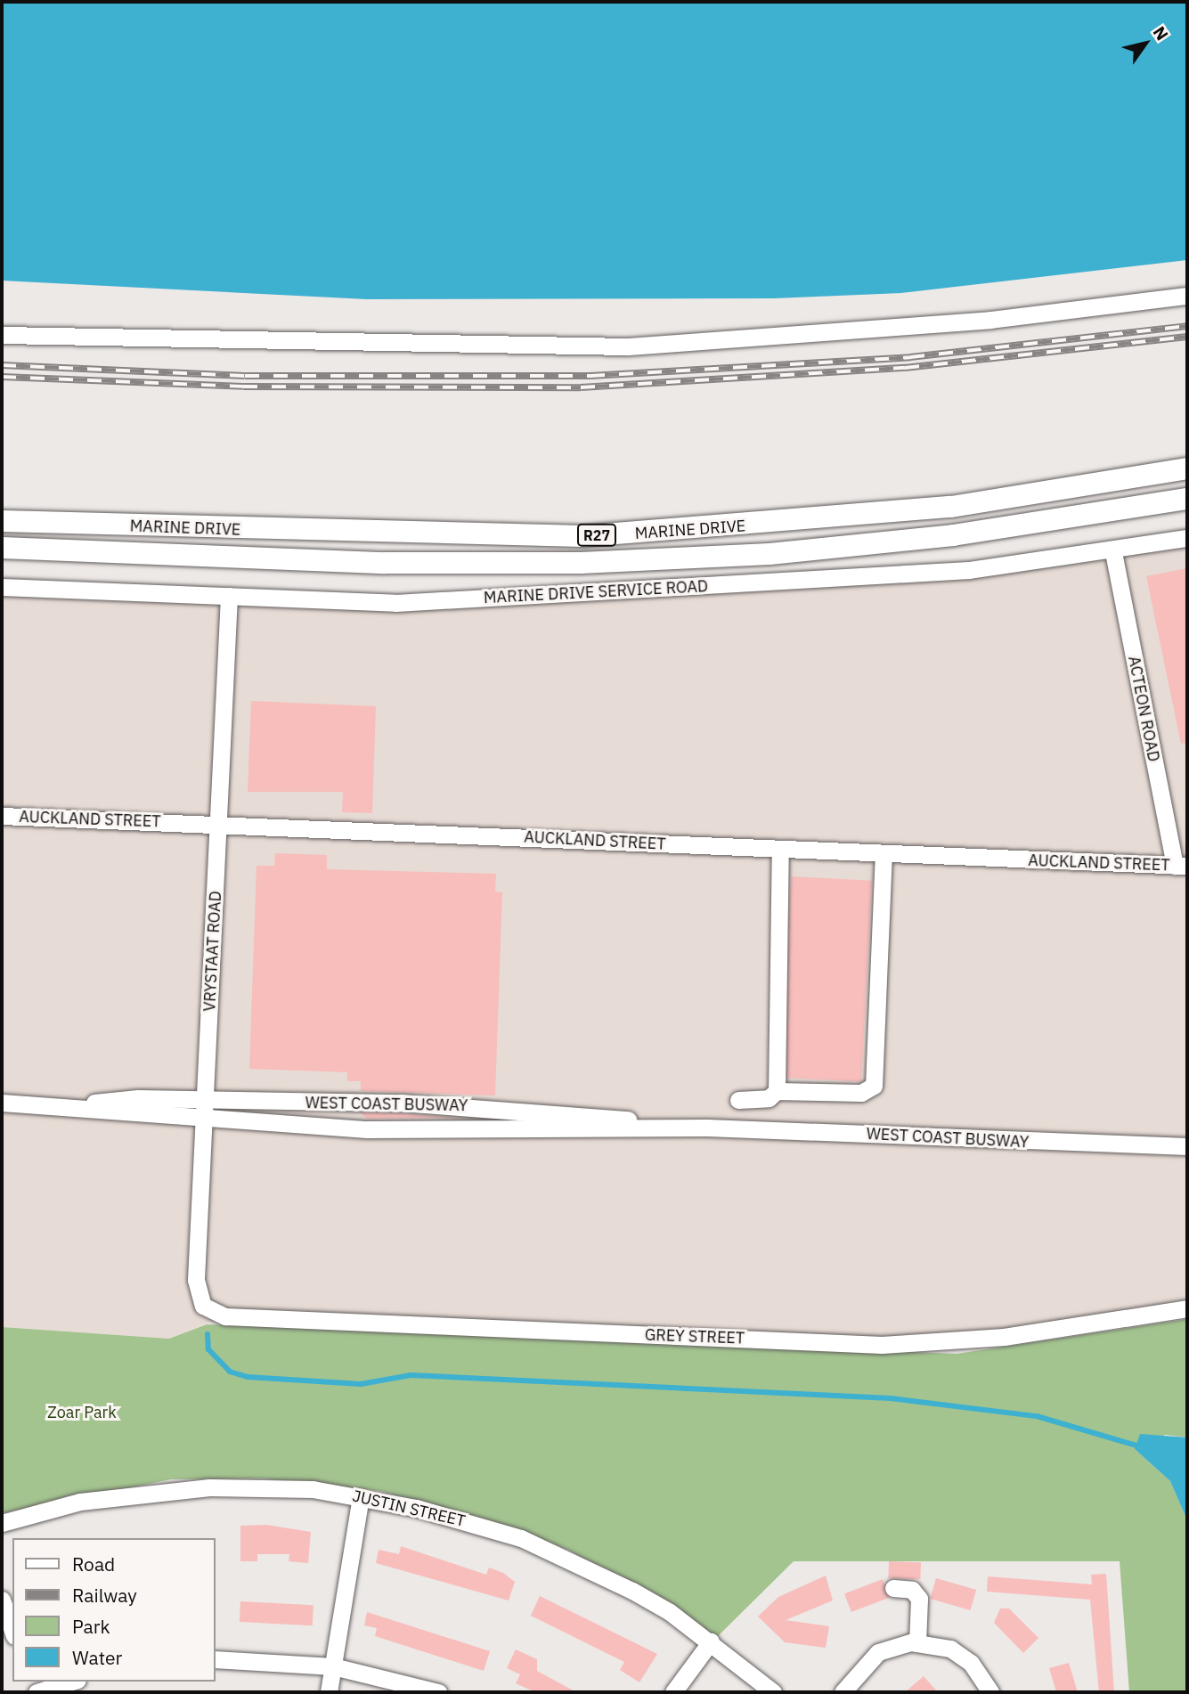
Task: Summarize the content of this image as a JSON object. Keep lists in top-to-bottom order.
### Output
{
  "streets": {
    "main road": ["MARINE DRIVE", "R27"],
    "street": [
      "MARINE DRIVE SERVICE ROAD",
      "ACTEON ROAD",
      "AUCKLAND STREET",
      "VRYSTAAT ROAD",
      "WEST COAST BUSWAY",
      "GREY STREET",
      "JUSTIN STREET"
    ]
  },
  "crossings": [
    ["MARINE DRIVE SERVICE ROAD", "ACTEON ROAD"],
    ["MARINE DRIVE SERVICE ROAD", "VRYSTAAT ROAD"],
    ["ACTEON ROAD", "AUCKLAND STREET"],
    ["AUCKLAND STREET", "VRYSTAAT ROAD"],
    ["VRYSTAAT ROAD", "WEST COAST BUSWAY"],
    ["VRYSTAAT ROAD", "GREY STREET"]
  ],
  "parks": ["Zoar Park"],
  "legend": [
    "Road",
    "Railway",
    "Park",
    "Water"
  ],
  "north": "top right"
}
